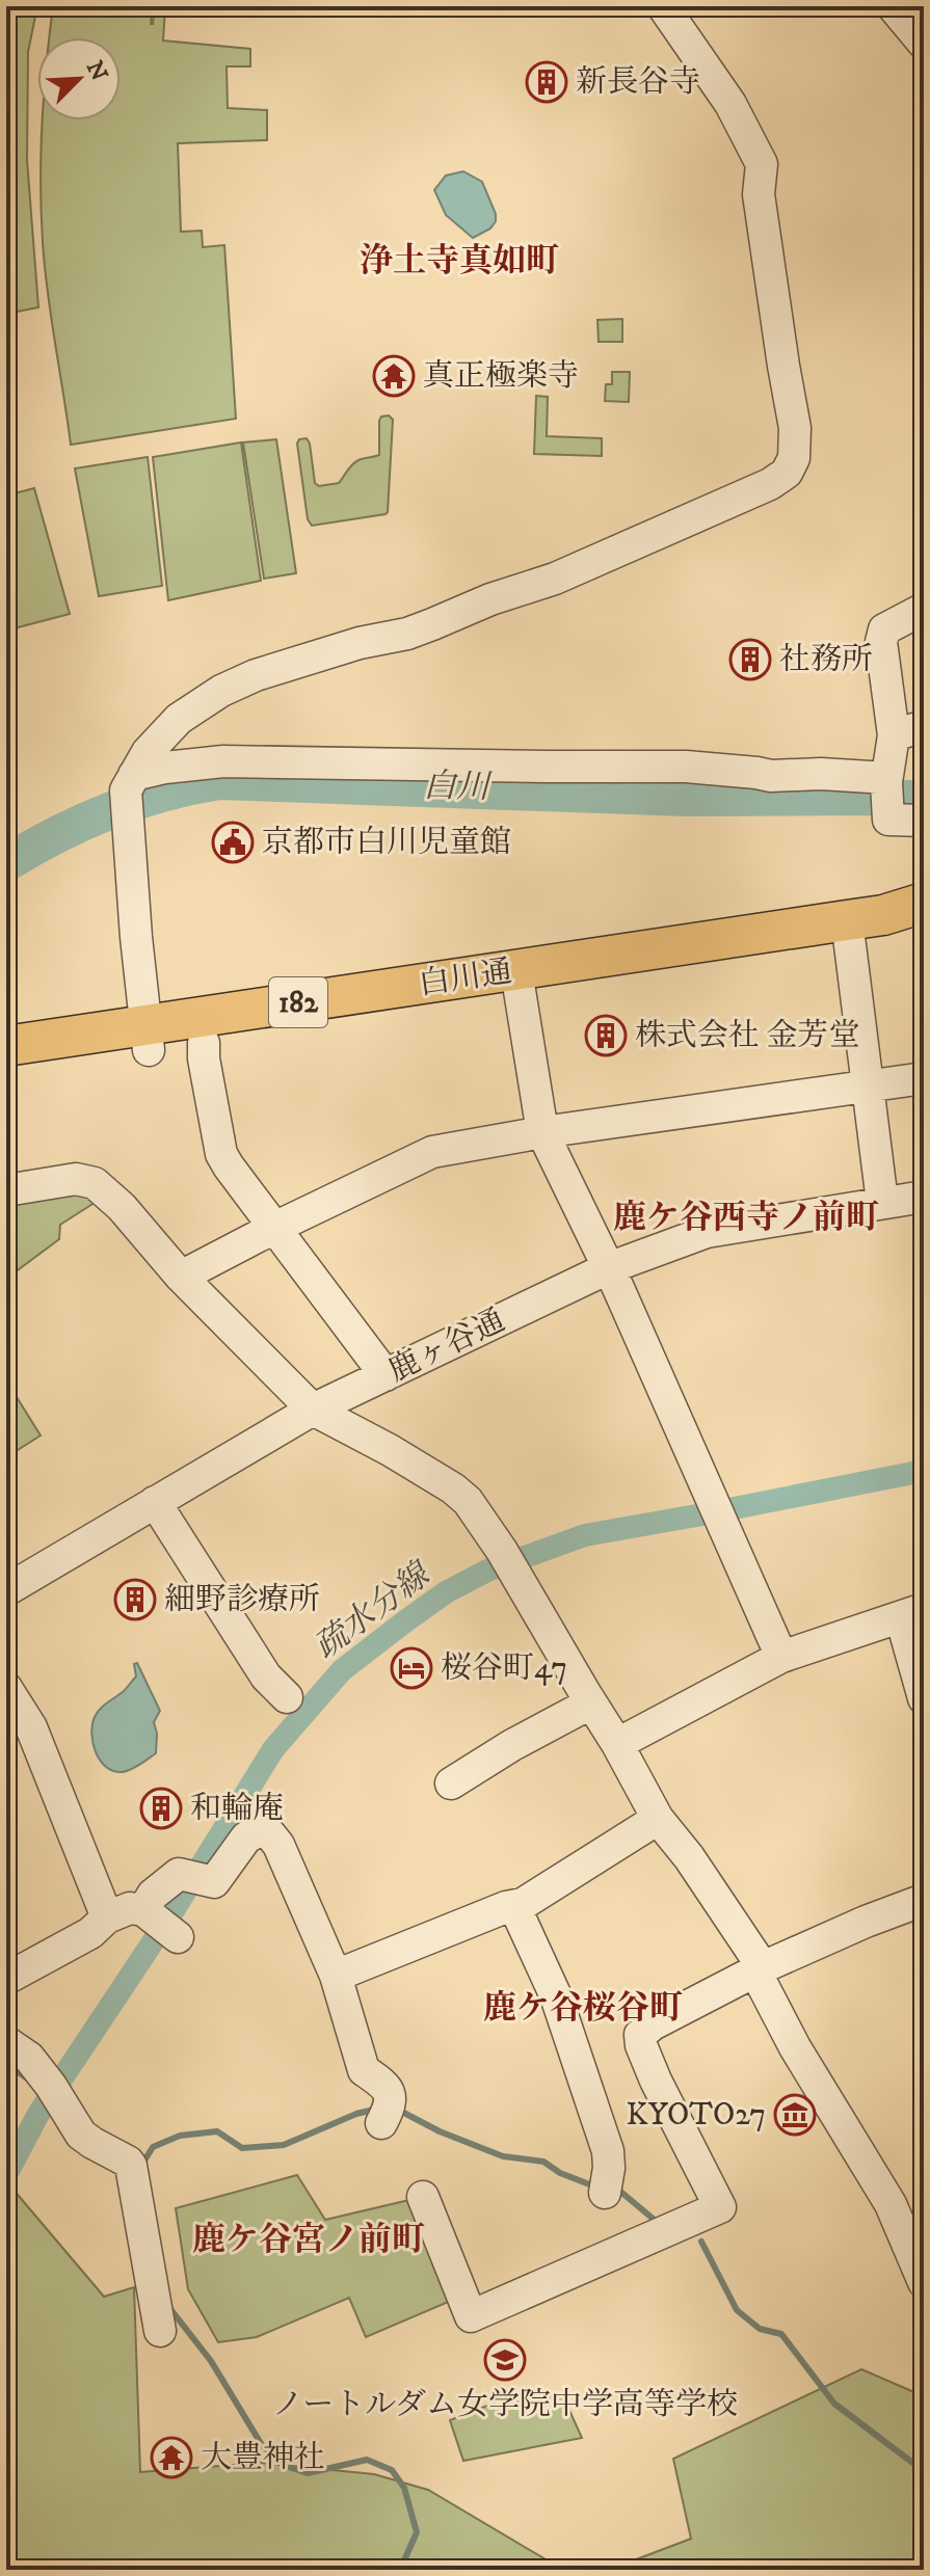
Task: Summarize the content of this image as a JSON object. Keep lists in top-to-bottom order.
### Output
{
  "streets": {
    "main road": ["白川通", "182"],
    "street": ["鹿ヶ谷通"]
  },
  "districts": [
    "浄土寺真如町",
    "鹿ケ谷西寺ノ前町",
    "鹿ケ谷桜谷町",
    "鹿ケ谷宮ノ前町"
  ],
  "water": ["白川", "疏水分線"],
  "places": {
    "building": [
      "新長谷寺",
      "社務所",
      "株式会社 金芳堂",
      "細野診療所",
      "和輪庵"
    ],
    "temple": ["真正極楽寺", "大豊神社"],
    "public building": ["京都市白川児童館"],
    "hotel": ["桜谷町47"],
    "museum": ["KYOTO27"],
    "school or university": ["ノートルダム女学院中学高等学校"]
  },
  "north": "top right"
}
